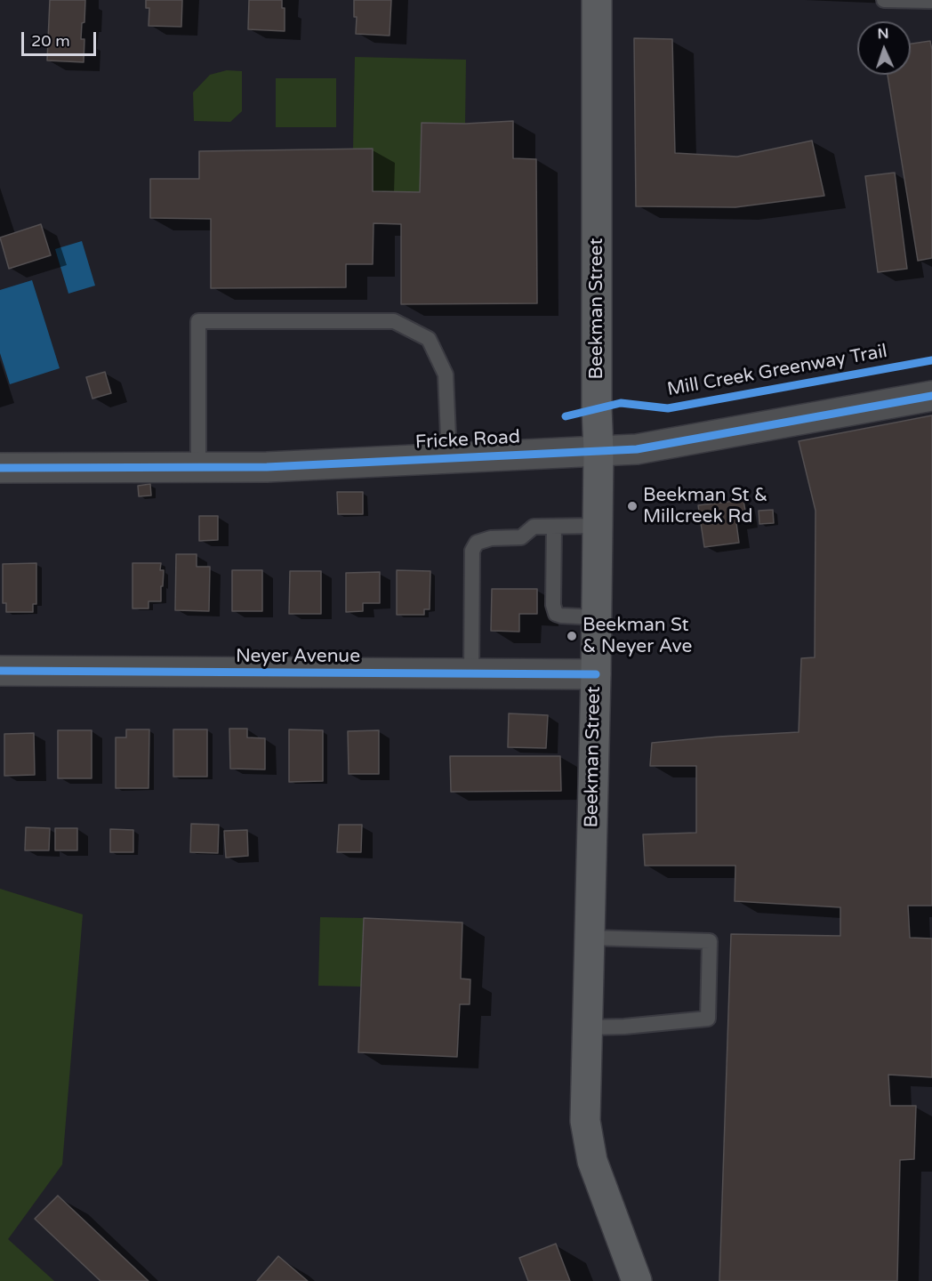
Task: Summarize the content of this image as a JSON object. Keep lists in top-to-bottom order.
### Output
{
  "streets": {
    "main road": ["Beekman Street"],
    "street": ["Fricke Road", "Neyer Avenue"],
    "cycle path": ["Mill Creek Greenway Trail"]
  },
  "crossings": [
    ["Beekman Street", "Fricke Road"],
    ["Beekman Street", "Neyer Avenue"]
  ],
  "places": ["Beekman St & Millcreek Rd", "Beekman St & Neyer Ave"],
  "scale_bar": "20 m",
  "north": "top"
}
